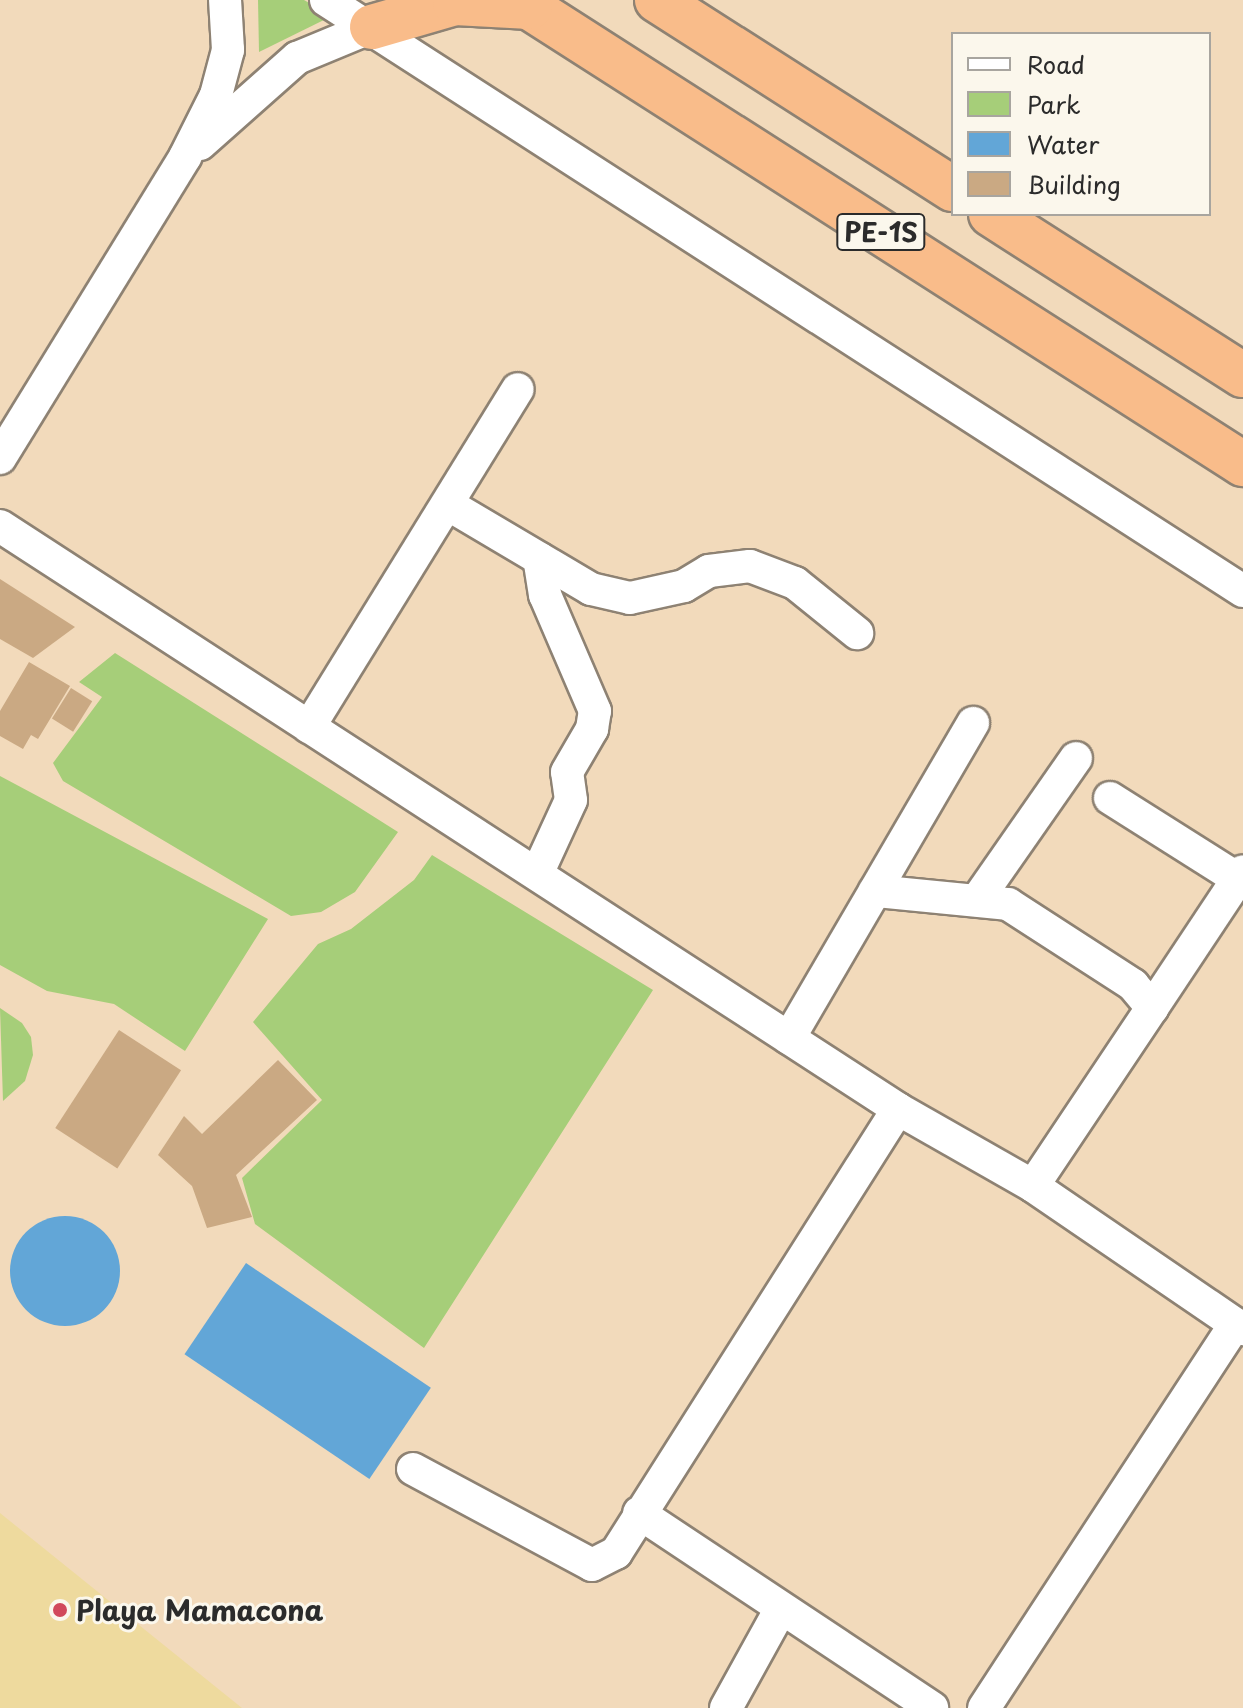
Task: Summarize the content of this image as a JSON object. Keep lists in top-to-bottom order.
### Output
{
  "streets": {
    "highway": ["PE-1S"]
  },
  "places": ["Playa Mamacona"],
  "legend": [
    "Road",
    "Park",
    "Water",
    "Building"
  ]
}
